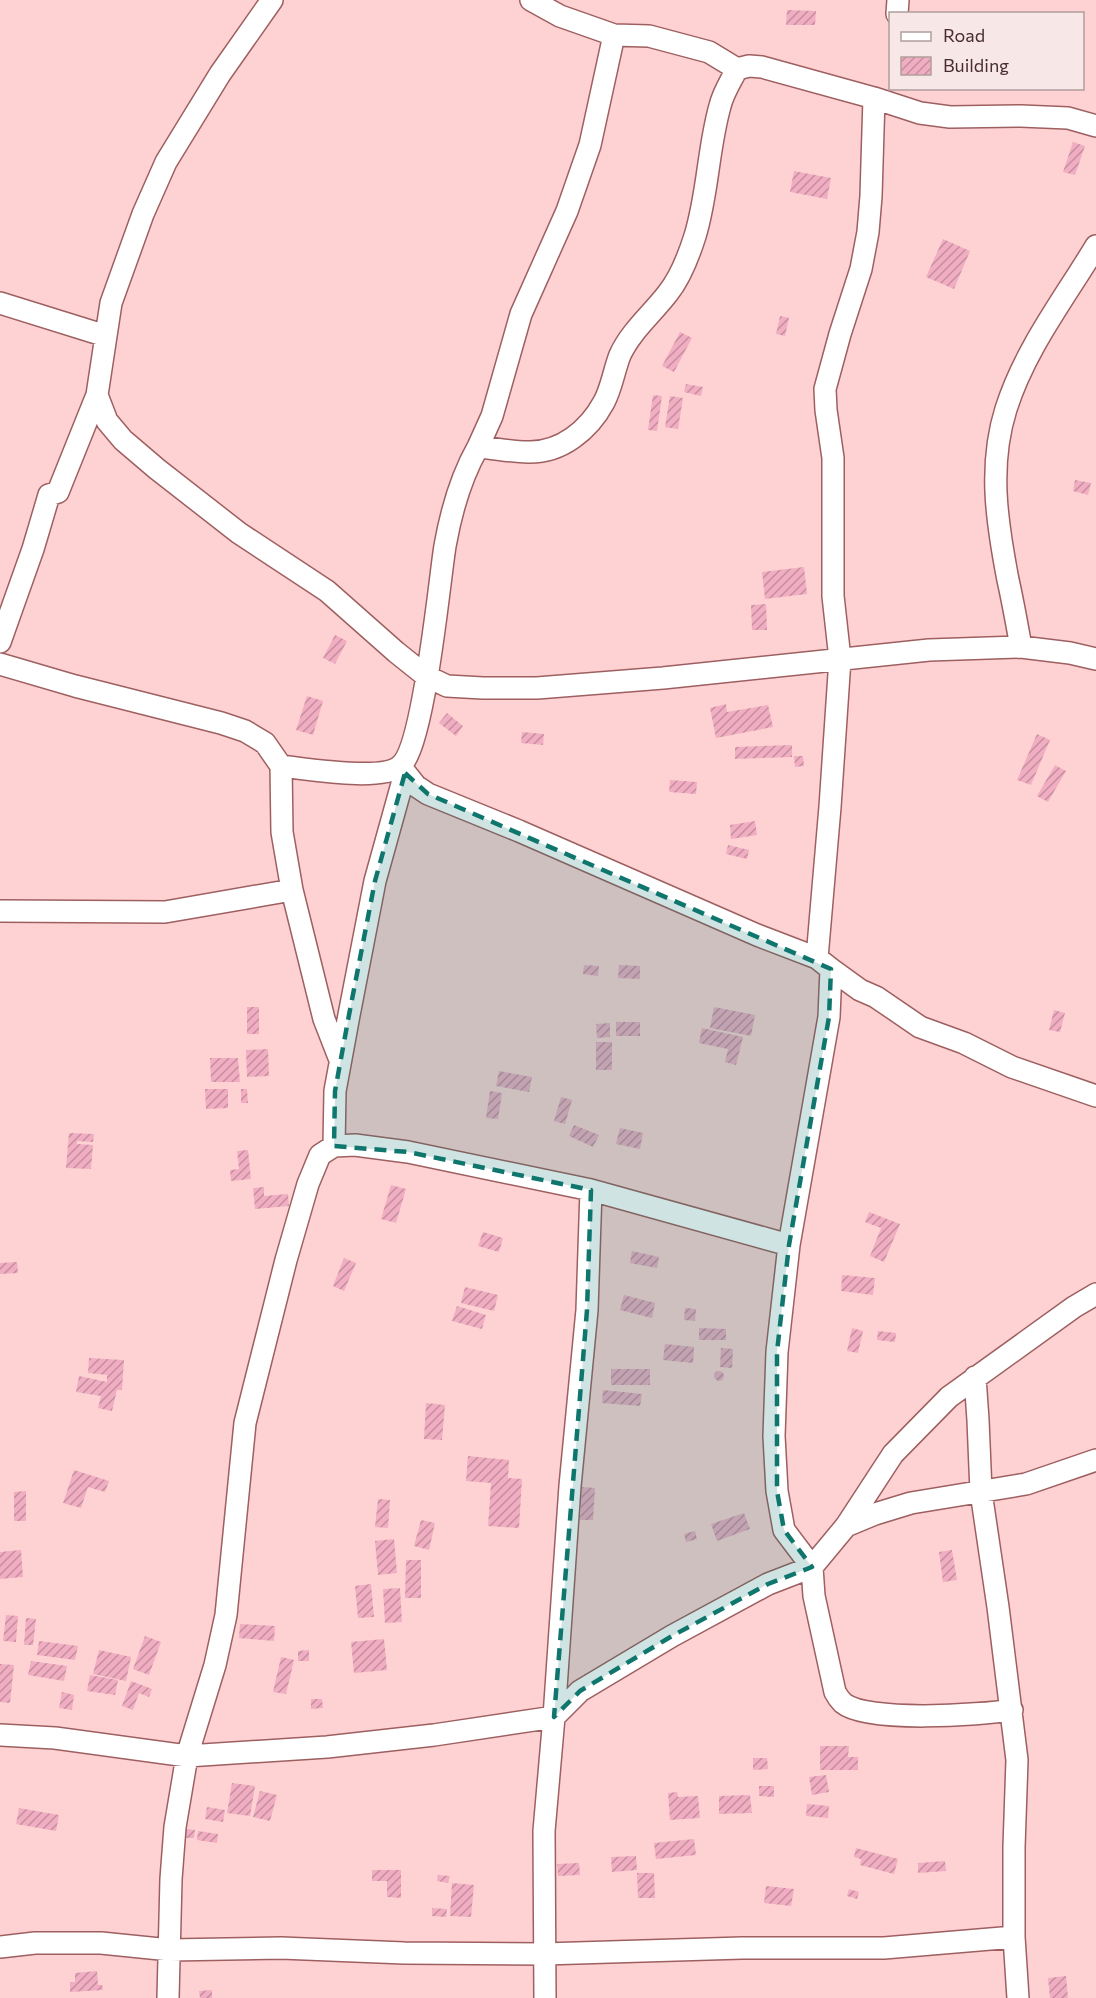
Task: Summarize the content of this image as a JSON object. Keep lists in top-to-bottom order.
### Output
{
  "legend": ["Road", "Building"]
}
